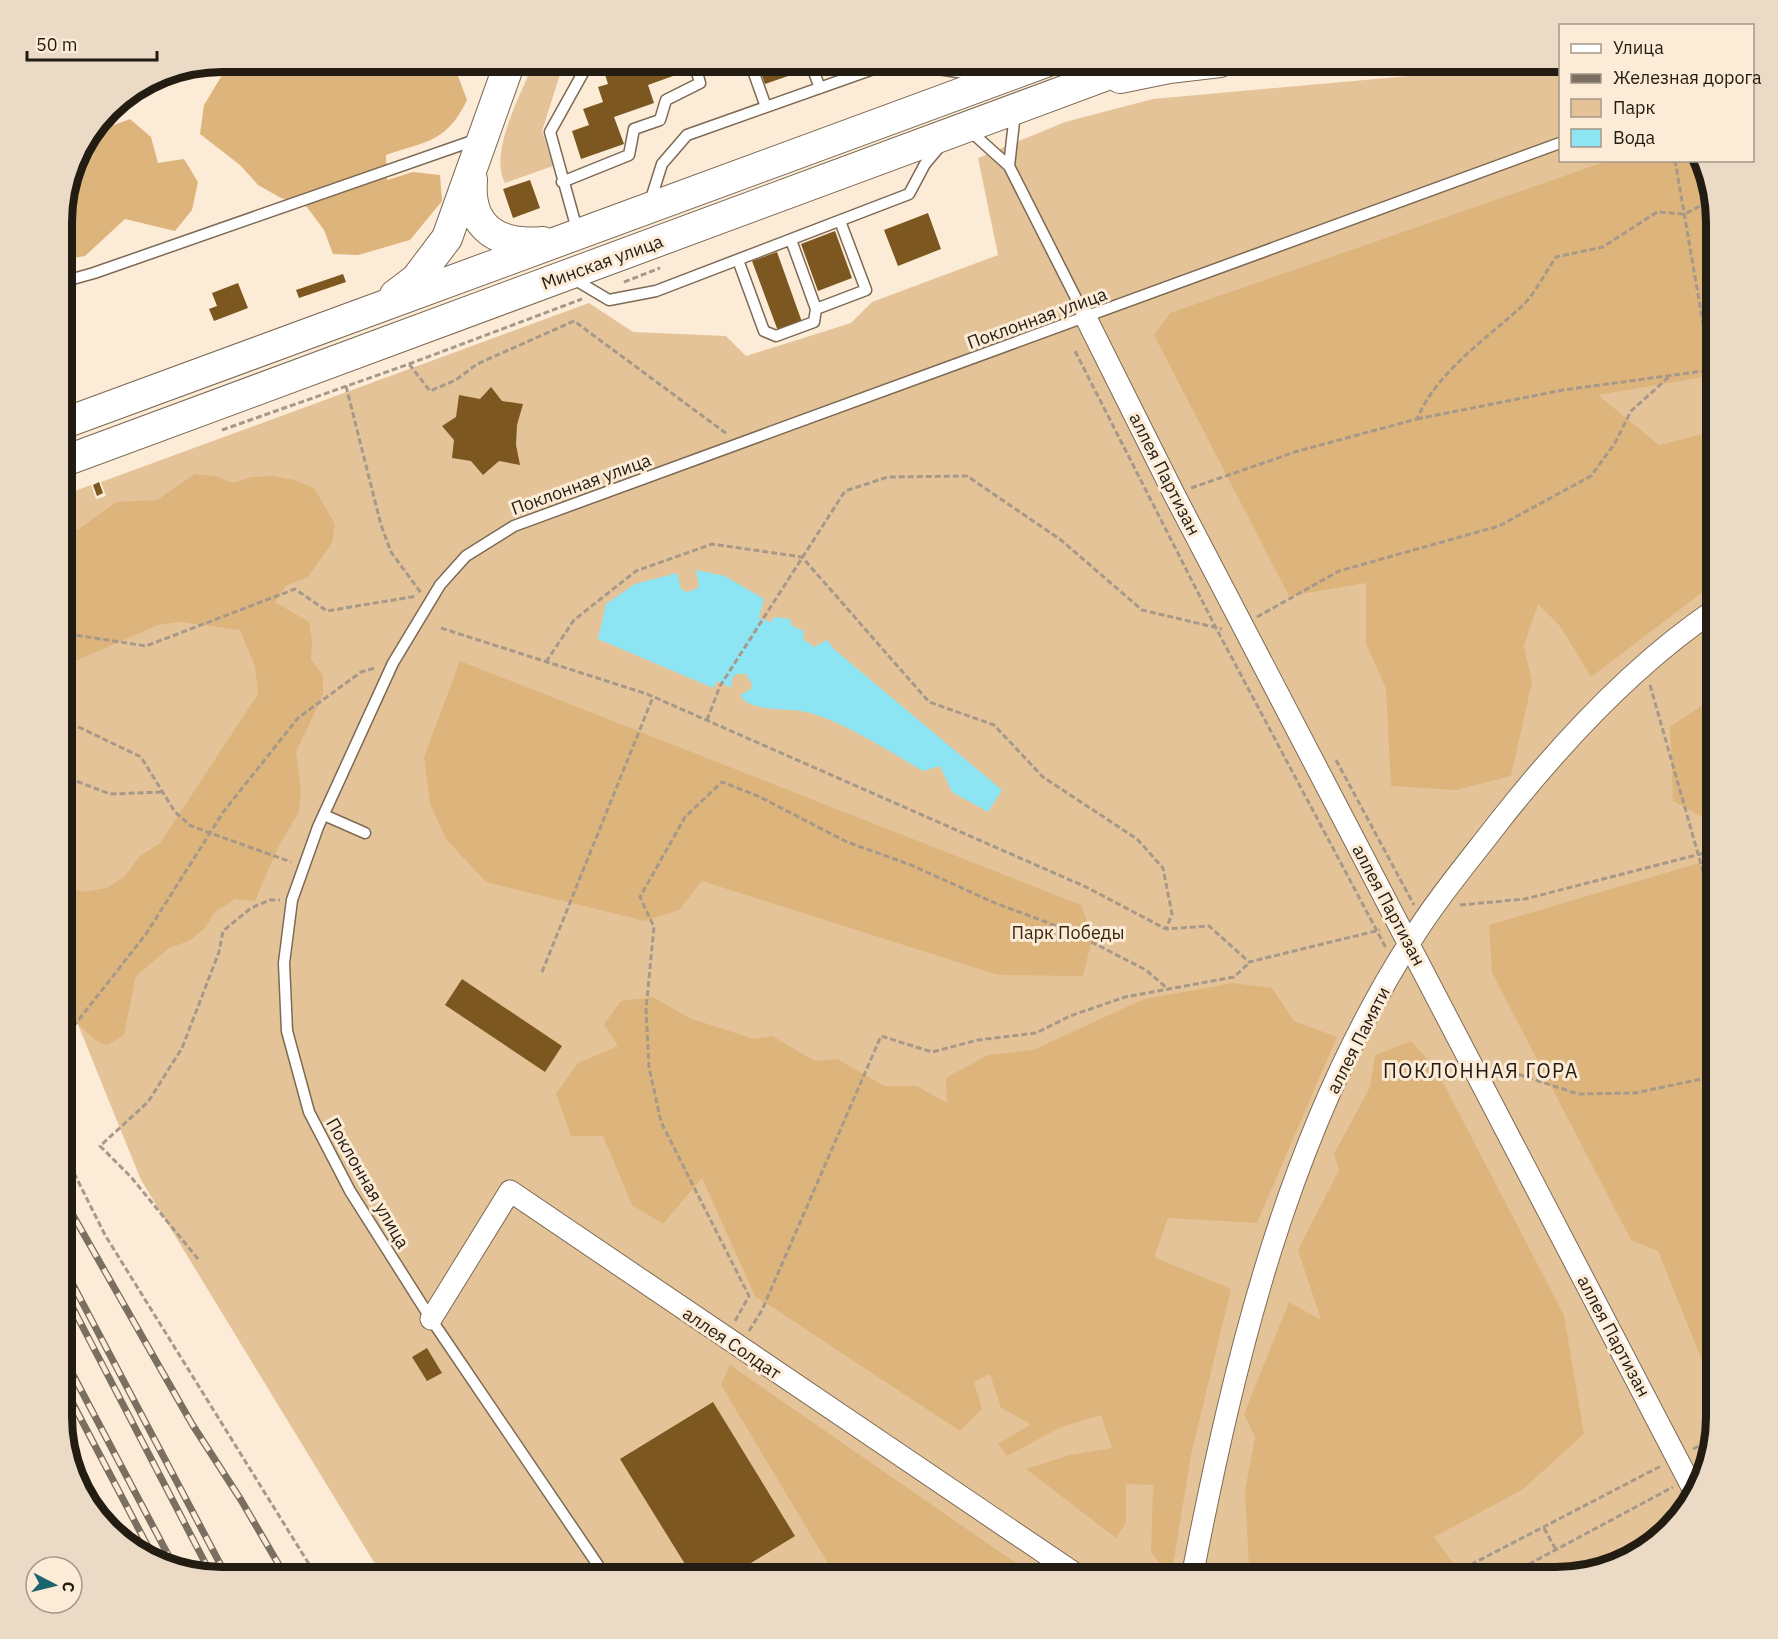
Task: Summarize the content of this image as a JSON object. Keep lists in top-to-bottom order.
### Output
{
  "streets": {
    "main road": ["Минская улица"],
    "street": ["аллея Партизан", "аллея Памяти", "аллея Солдат"],
    "lane": ["Поклонная улица"]
  },
  "crossings": [
    ["Поклонная улица", "аллея Партизан"],
    ["Поклонная улица", "аллея Солдат"],
    ["аллея Партизан", "аллея Памяти"]
  ],
  "districts": ["ПОКЛОННАЯ ГОРА"],
  "parks": ["Парк Победы"],
  "legend": [
    "Улица",
    "Железная дорога",
    "Парк",
    "Вода"
  ],
  "scale_bar": "50 m",
  "north": "right"
}
